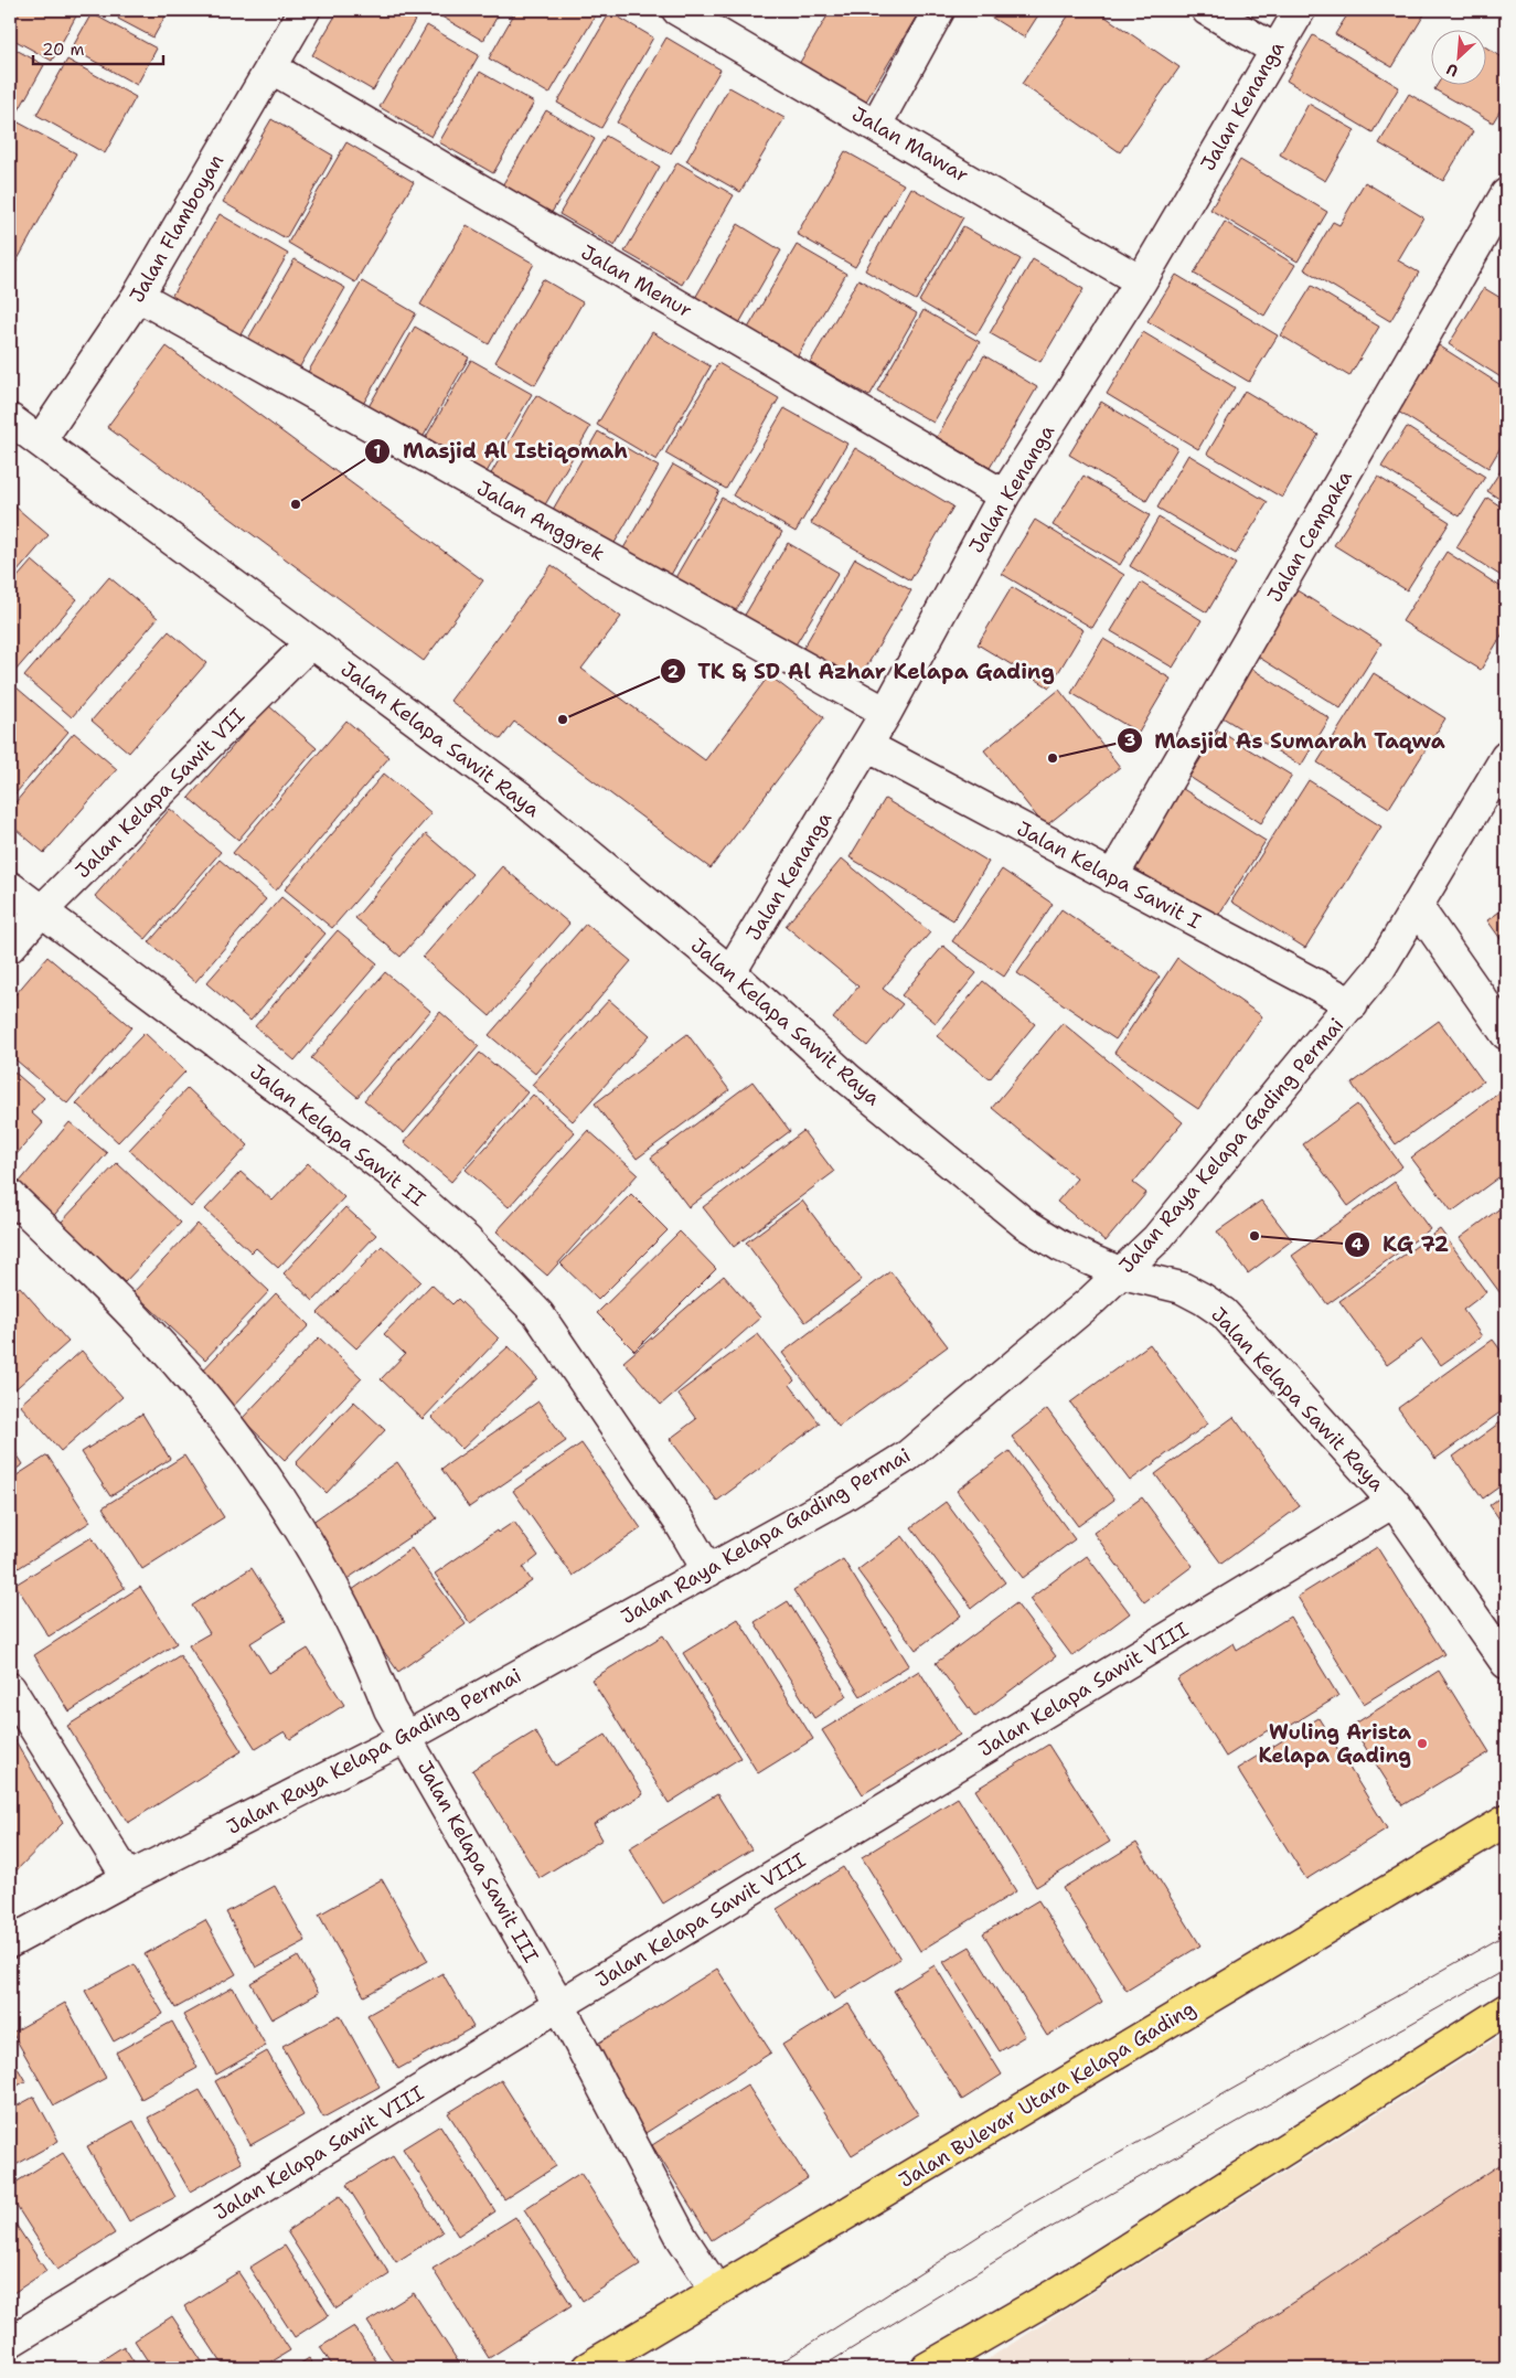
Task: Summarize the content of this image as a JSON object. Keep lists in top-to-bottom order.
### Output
{
  "streets": {
    "main road": ["Jalan Bulevar Utara Kelapa Gading"],
    "street": [
      "Jalan Kenanga",
      "Jalan Mawar",
      "Jalan Flamboyan",
      "Jalan Menur",
      "Jalan Anggrek",
      "Jalan Cempaka",
      "Jalan Kelapa Sawit Raya",
      "Jalan Kelapa Sawit VII",
      "Jalan Kelapa Sawit I",
      "Jalan Kelapa Sawit II",
      "Jalan Raya Kelapa Gading Permai",
      "Jalan Kelapa Sawit VIII",
      "Jalan Kelapa Sawit III"
    ]
  },
  "crossings": [
    ["Jalan Kenanga", "Jalan Mawar"],
    ["Jalan Kenanga", "Jalan Menur"],
    ["Jalan Kenanga", "Jalan Anggrek"],
    ["Jalan Kenanga", "Jalan Kelapa Sawit Raya"],
    ["Jalan Kenanga", "Jalan Kelapa Sawit I"],
    ["Jalan Flamboyan", "Jalan Menur"],
    ["Jalan Flamboyan", "Jalan Anggrek"],
    ["Jalan Flamboyan", "Jalan Kelapa Sawit Raya"],
    ["Jalan Cempaka", "Jalan Kelapa Sawit I"],
    ["Jalan Kelapa Sawit Raya", "Jalan Kelapa Sawit VII"],
    ["Jalan Kelapa Sawit Raya", "Jalan Raya Kelapa Gading Permai"],
    ["Jalan Kelapa Sawit Raya", "Jalan Kelapa Sawit VIII"],
    ["Jalan Kelapa Sawit VII", "Jalan Kelapa Sawit II"],
    ["Jalan Kelapa Sawit I", "Jalan Raya Kelapa Gading Permai"],
    ["Jalan Kelapa Sawit II", "Jalan Raya Kelapa Gading Permai"],
    ["Jalan Raya Kelapa Gading Permai", "Jalan Kelapa Sawit III"],
    ["Jalan Kelapa Sawit VIII", "Jalan Kelapa Sawit III"],
    ["Jalan Kelapa Sawit III", "Jalan Bulevar Utara Kelapa Gading"]
  ],
  "places": [
    "Masjid Al Istiqomah",
    "TK & SD Al Azhar Kelapa Gading",
    "Masjid As Sumarah Taqwa",
    "KG 72",
    "Wuling Arista Kelapa Gading"
  ],
  "scale_bar": "20 m",
  "north": "bottom left"
}
